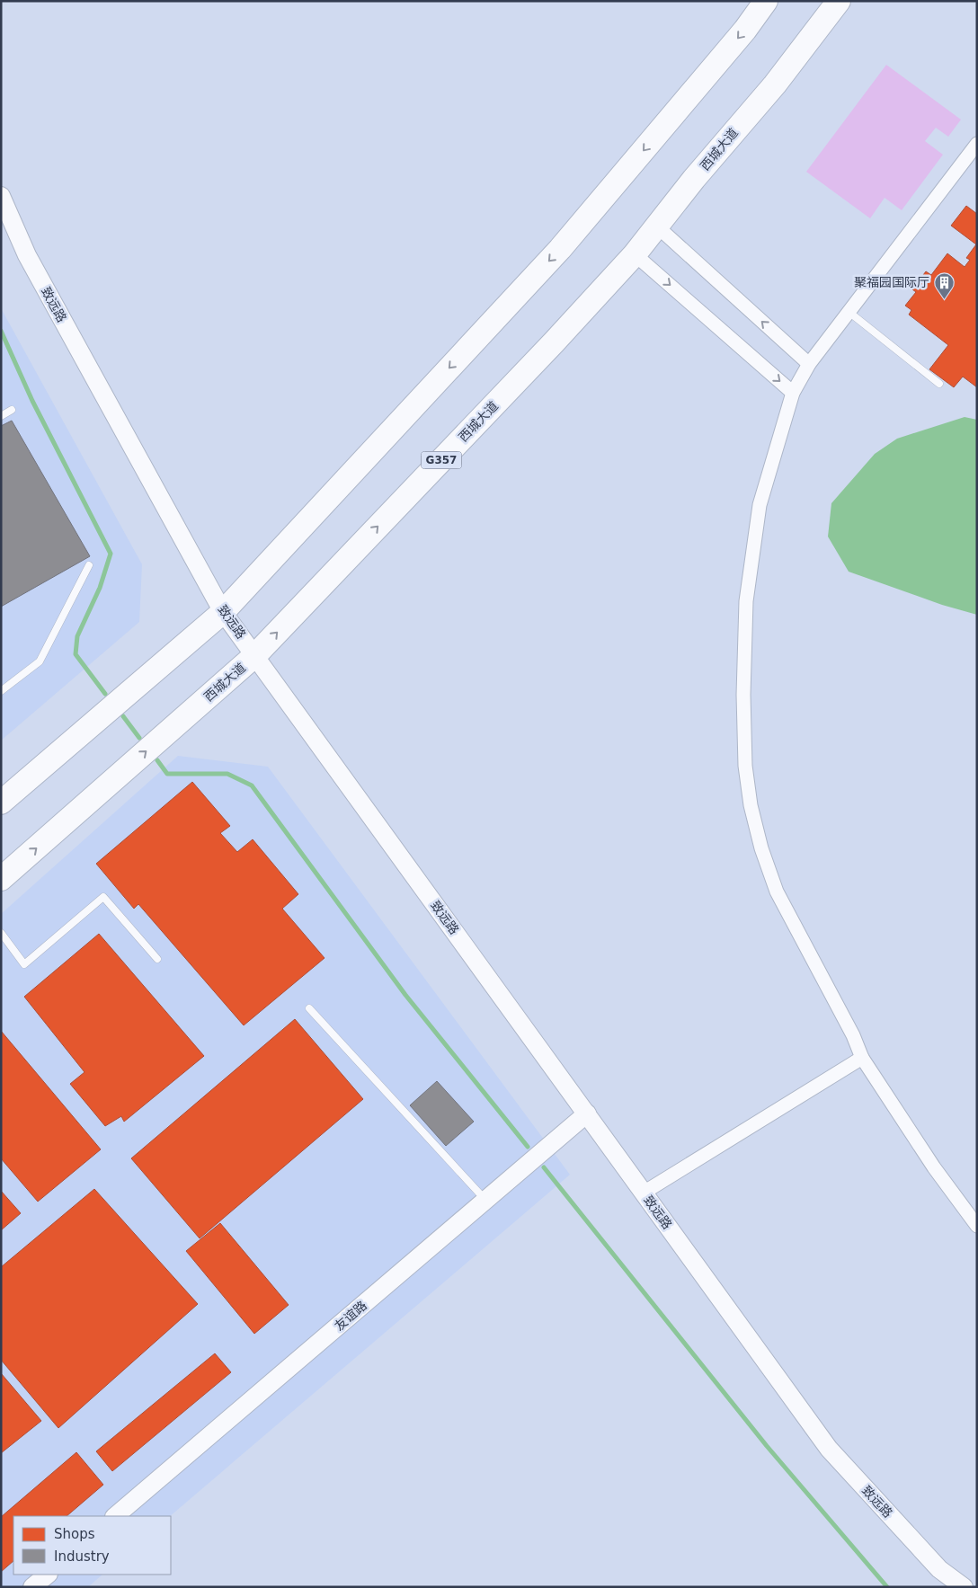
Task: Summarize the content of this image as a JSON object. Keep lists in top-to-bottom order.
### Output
{
  "streets": {
    "highway": ["西城大道", "G357"],
    "main road": ["致远路", "友谊路"]
  },
  "crossings": [
    ["西城大道", "致远路"],
    ["致远路", "友谊路"]
  ],
  "places": {
    "building": ["聚福园国际厅"]
  },
  "legend": ["Shops", "Industry"]
}
